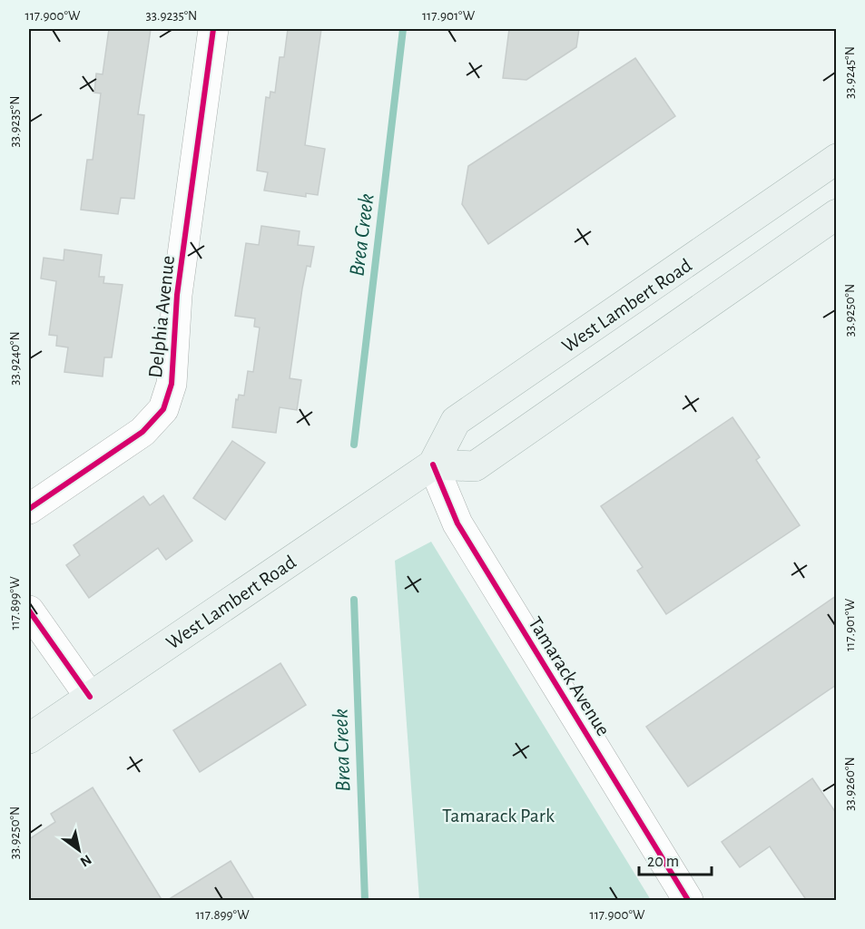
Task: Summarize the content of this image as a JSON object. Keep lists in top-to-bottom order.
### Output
{
  "streets": {
    "main road": ["West Lambert Road"],
    "street": ["Delphia Avenue", "Tamarack Avenue"]
  },
  "crossings": [
    ["West Lambert Road", "Tamarack Avenue"]
  ],
  "water": ["Brea Creek"],
  "parks": ["Tamarack Park"],
  "scale_bar": "20 m",
  "north": "bottom right",
  "coordinates": [
    "117.900°W",
    "33.9235°N",
    "117.901°W",
    "33.9245°N",
    "33.9250°N",
    "33.9240°N",
    "117.899°W",
    "33.9260°N"
  ]
}
